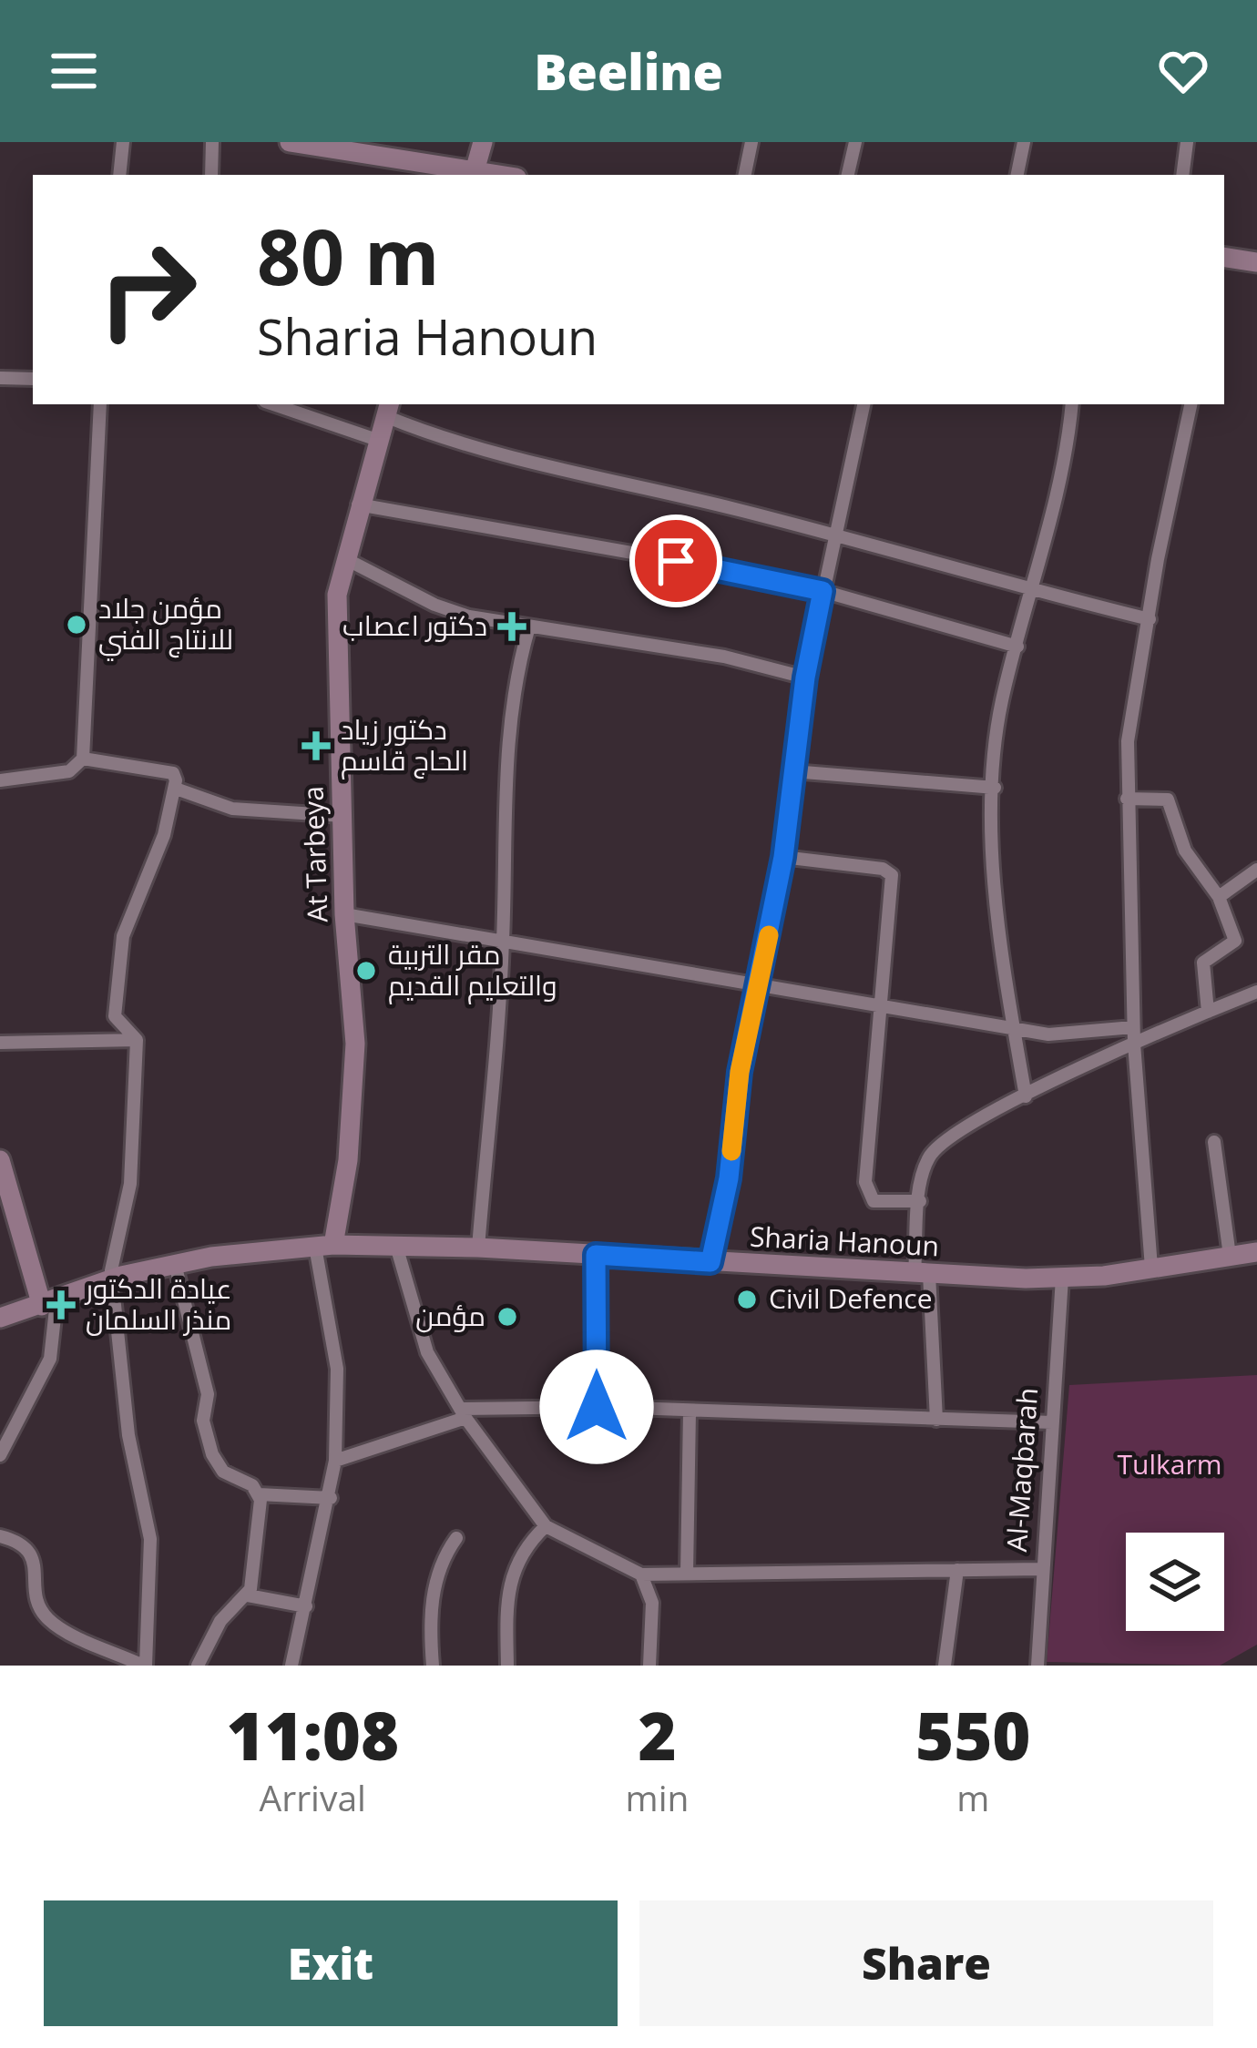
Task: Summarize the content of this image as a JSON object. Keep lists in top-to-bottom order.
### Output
{
  "streets": {
    "street": ["At Tarbeya", "Sharia Hanoun", "Al-Maqbarah"]
  },
  "crossings": [
    ["At Tarbeya", "Sharia Hanoun"],
    ["Sharia Hanoun", "Al-Maqbarah"]
  ],
  "parks": ["Tulkarm"],
  "places": {
    "other": [
      "مؤمن جلاد للانتاج الفني",
      "مقر التربية والتعليم القديم",
      "Civil Defence",
      "مؤمن"
    ],
    "health": ["دكتور اعصاب", "دكتور زياد الحاج قاسم", "عيادة الدكتور منذر السلمان"]
  },
  "page": {
    "header": "Beeline",
    "turn": ["80 m", "Sharia Hanoun"],
    "eta": [
      "11:08",
      "Arrival",
      "2",
      "min",
      "550",
      "m"
    ],
    "buttons": ["Exit", "Share"]
  }
}
